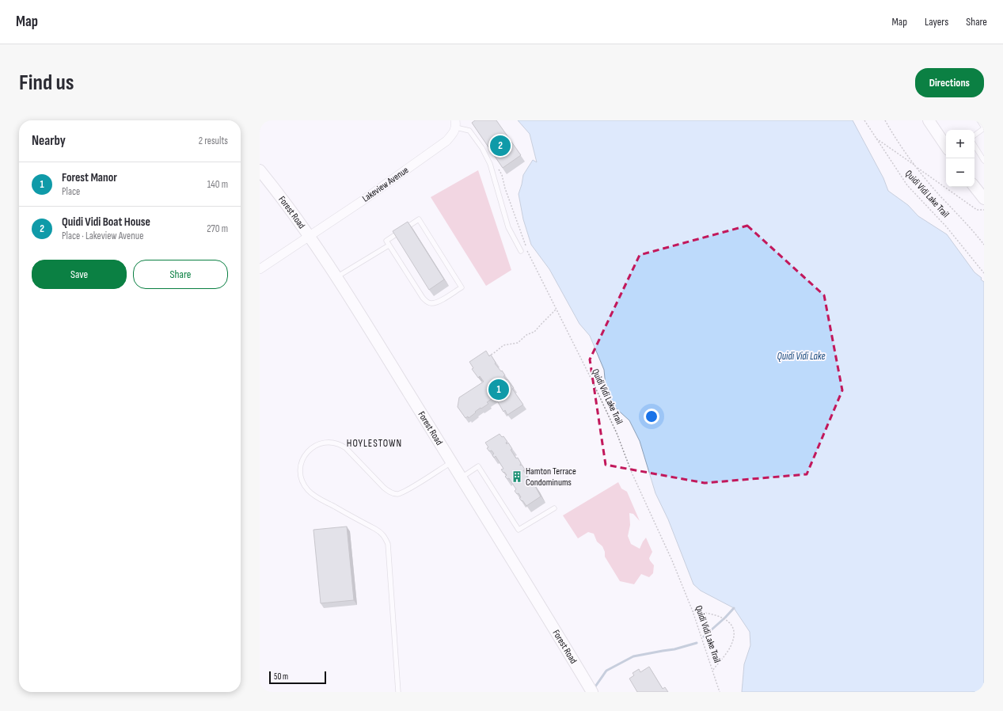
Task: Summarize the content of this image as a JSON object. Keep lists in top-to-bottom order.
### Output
{
  "streets": {
    "street": ["Lakeview Avenue", "Forest Road"],
    "path": ["Quidi Vidi Lake Trail"]
  },
  "crossings": [
    ["Lakeview Avenue", "Forest Road"]
  ],
  "districts": ["HOYLESTOWN"],
  "water": ["Quidi Vidi Lake"],
  "places": {
    "building": ["Hamton Terrace Condominums"]
  },
  "scale_bar": "50 m",
  "page": {
    "header": "Map",
    "nav": ["Map", "Layers", "Share"],
    "buttons": [
      "Directions",
      ["Save", "Share"]
    ],
    "title": "Find us",
    "heading": ["Nearby", "2 results"],
    "map_buttons": ["+", "−"],
    "pins": ["2", "1"],
    "list": [
      {
        "mark": "1",
        "name": "Forest Manor",
        "note": "Place",
        "value": "140 m"
      },
      {
        "mark": "2",
        "name": "Quidi Vidi Boat House",
        "note": "Place · Lakeview Avenue",
        "value": "270 m"
      }
    ],
    "scale": "50 m"
  }
}
